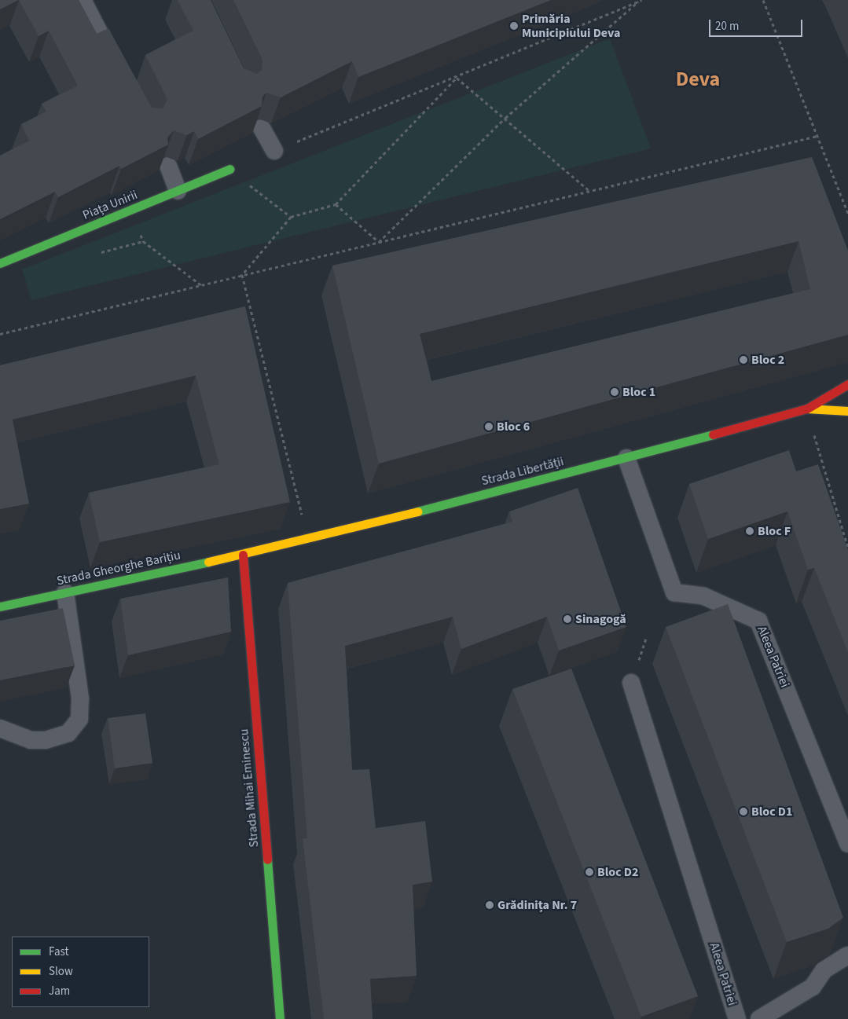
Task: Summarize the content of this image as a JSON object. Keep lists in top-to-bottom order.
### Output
{
  "streets": {
    "street": [
      "Piața Unirii",
      "Strada Libertății",
      "Strada Gheorghe Barițiu",
      "Strada Mihai Eminescu"
    ],
    "lane": ["Aleea Patriei"]
  },
  "crossings": [
    ["Strada Libertății", "Strada Gheorghe Barițiu"],
    ["Strada Libertății", "Aleea Patriei"],
    ["Strada Libertății", "Strada Mihai Eminescu"],
    ["Strada Gheorghe Barițiu", "Strada Mihai Eminescu"]
  ],
  "districts": ["Deva"],
  "places": [
    "Primăria Municipiului Deva",
    "Bloc 2",
    "Bloc 1",
    "Bloc 6",
    "Bloc F",
    "Sinagogă",
    "Bloc D1",
    "Bloc D2",
    "Grădinița Nr. 7"
  ],
  "legend": ["Fast", "Slow", "Jam"],
  "scale_bar": "20 m"
}
